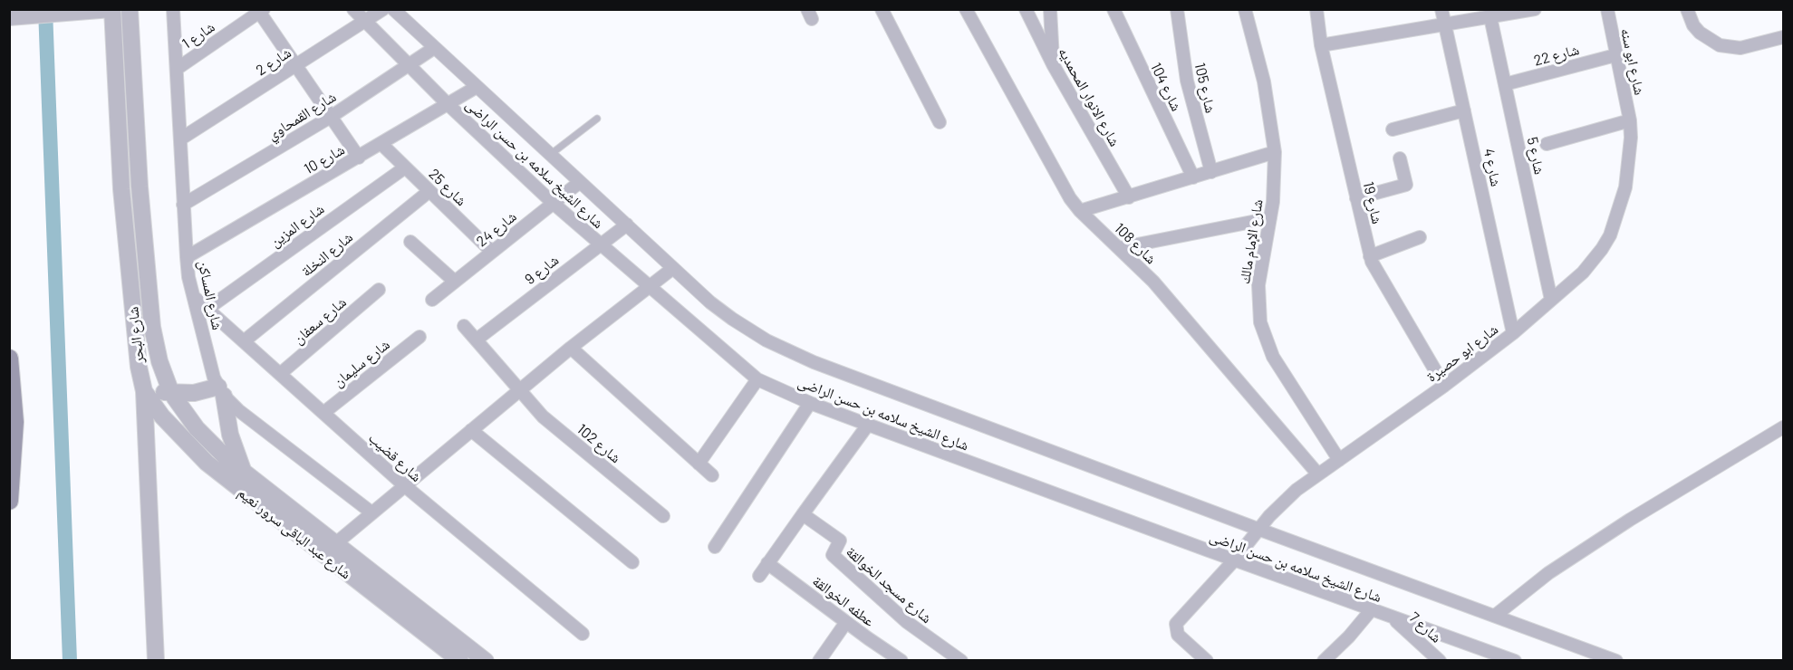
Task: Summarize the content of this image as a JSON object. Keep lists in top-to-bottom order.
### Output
{
  "streets": {
    "street": [
      "شارع 1",
      "شارع 22",
      "شارع 2",
      "شارع ابو سنه",
      "شارع 104",
      "شارع 105",
      "شارع الانوار المحمديه",
      "شارع القمحاوي",
      "شارع 5",
      "شارع 10",
      "شارع الشيخ سلامه بن حسن الراضى",
      "شارع 4",
      "شارع 25",
      "شارع 19",
      "شارع المزين",
      "شارع 24",
      "شارع الإمام مالك",
      "شارع 108",
      "شارع النخلة",
      "شارع 9",
      "شارع المساكن",
      "شارع سعفان",
      "شارع البحر",
      "شارع ابو حصيرة",
      "شارع سليمان",
      "شارع 102",
      "شارع قضيب",
      "شارع عبد الباقى سرور نعيم",
      "شارع مسجد الخوالقة",
      "عطفه الخوالقة",
      "شارع 7"
    ]
  },
  "crossings": [
    ["شارع 1", "شارع المساكن"],
    ["شارع 22", "شارع ابو سنه"],
    ["شارع 22", "شارع 5"],
    ["شارع 2", "شارع الشيخ سلامه بن حسن الراضى"],
    ["شارع 2", "شارع المساكن"],
    ["شارع ابو سنه", "شارع ابو حصيرة"],
    ["شارع القمحاوي", "شارع الشيخ سلامه بن حسن الراضى"],
    ["شارع القمحاوي", "شارع المساكن"],
    ["شارع 5", "شارع ابو حصيرة"],
    ["شارع 10", "شارع الشيخ سلامه بن حسن الراضى"],
    ["شارع 10", "شارع 25"],
    ["شارع 10", "شارع المساكن"],
    ["شارع الشيخ سلامه بن حسن الراضى", "شارع 24"],
    ["شارع الشيخ سلامه بن حسن الراضى", "شارع 9"],
    ["شارع الشيخ سلامه بن حسن الراضى", "شارع ابو حصيرة"],
    ["شارع الشيخ سلامه بن حسن الراضى", "شارع 7"],
    ["شارع 4", "شارع ابو حصيرة"],
    ["شارع 25", "شارع المزين"],
    ["شارع 25", "شارع 24"],
    ["شارع 25", "شارع النخلة"],
    ["شارع 19", "شارع ابو حصيرة"],
    ["شارع المزين", "شارع قضيب"],
    ["شارع الإمام مالك", "شارع ابو حصيرة"],
    ["شارع 108", "شارع ابو حصيرة"],
    ["شارع النخلة", "شارع قضيب"],
    ["شارع 9", "شارع 102"],
    ["شارع المساكن", "شارع قضيب"],
    ["شارع سعفان", "شارع قضيب"],
    ["شارع البحر", "شارع عبد الباقى سرور نعيم"],
    ["شارع سليمان", "شارع قضيب"]
  ]
}
